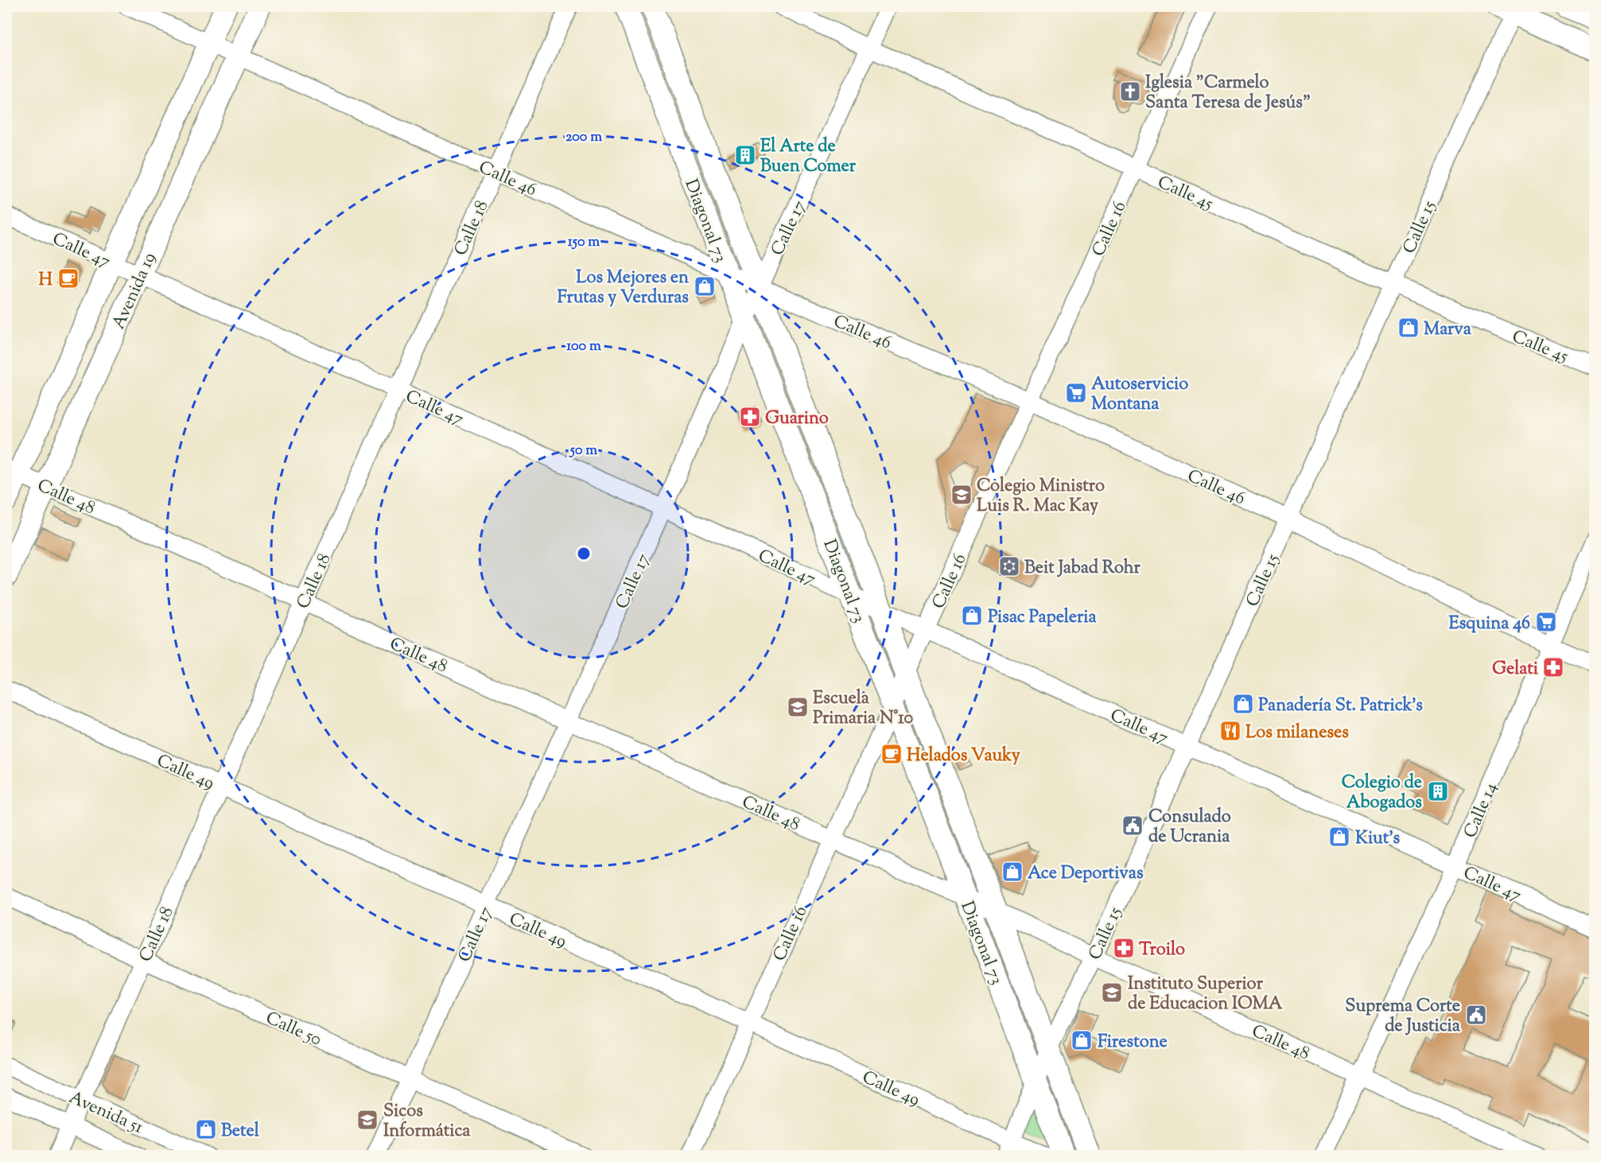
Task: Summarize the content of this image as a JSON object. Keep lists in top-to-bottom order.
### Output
{
  "streets": {
    "main road": ["Diagonal 73", "Avenida 19"],
    "street": [
      "Calle 46",
      "Calle 45",
      "Calle 15",
      "Calle 18",
      "Calle 17",
      "Calle 16",
      "Calle 47",
      "Calle 48",
      "Calle 49",
      "Calle 14",
      "Calle 50",
      "Avenida 51"
    ]
  },
  "crossings": [
    ["Calle 46", "Diagonal 73"],
    ["Calle 46", "Calle 15"],
    ["Calle 46", "Calle 18"],
    ["Calle 46", "Calle 17"],
    ["Calle 46", "Calle 16"],
    ["Calle 46", "Avenida 19"],
    ["Calle 46", "Calle 14"],
    ["Calle 45", "Calle 15"],
    ["Calle 45", "Calle 17"],
    ["Calle 45", "Calle 16"],
    ["Diagonal 73", "Calle 15"],
    ["Diagonal 73", "Calle 17"],
    ["Diagonal 73", "Calle 16"],
    ["Diagonal 73", "Calle 47"],
    ["Diagonal 73", "Calle 48"],
    ["Calle 15", "Calle 47"],
    ["Calle 15", "Calle 48"],
    ["Calle 15", "Calle 49"],
    ["Calle 18", "Calle 47"],
    ["Calle 18", "Calle 48"],
    ["Calle 18", "Calle 49"],
    ["Calle 18", "Calle 50"],
    ["Calle 18", "Avenida 51"],
    ["Calle 17", "Calle 47"],
    ["Calle 17", "Calle 48"],
    ["Calle 17", "Calle 49"],
    ["Calle 17", "Calle 50"],
    ["Calle 16", "Calle 47"],
    ["Calle 16", "Calle 48"],
    ["Calle 16", "Calle 49"],
    ["Calle 47", "Avenida 19"],
    ["Calle 47", "Calle 14"],
    ["Avenida 19", "Calle 48"],
    ["Calle 48", "Calle 14"]
  ],
  "places": {
    "church": ["Iglesia \"Carmelo Santa Teresa de Jesús\""],
    "building": ["El Arte de Buen Comer", "Colegio de Abogados"],
    "cafe": ["H", "Helados Vauky"],
    "shop": [
      "Los Mejores en Frutas y Verduras",
      "Marva",
      "Pisac Papeleria",
      "Panadería St. Patrick's",
      "Kiut's",
      "Ace Deportivas",
      "Firestone",
      "Betel"
    ],
    "supermarket": ["Autoservicio Montana", "Esquina 46"],
    "pharmacy": ["Guarino", "Gelati", "Troilo"],
    "school or university": [
      "Colegio Ministro Luis R. Mac Kay",
      "Escuela Primaria N°10",
      "Instituto Superior de Educacion IOMA",
      "Sicos Informática"
    ],
    "synagogue": ["Beit Jabad Rohr"],
    "restaurant": ["Los milaneses"],
    "public building": ["Consulado de Ucrania", "Suprema Corte de Justicia"]
  },
  "rings": [
    "200 m",
    "150 m",
    "100 m",
    "50 m"
  ]
}
